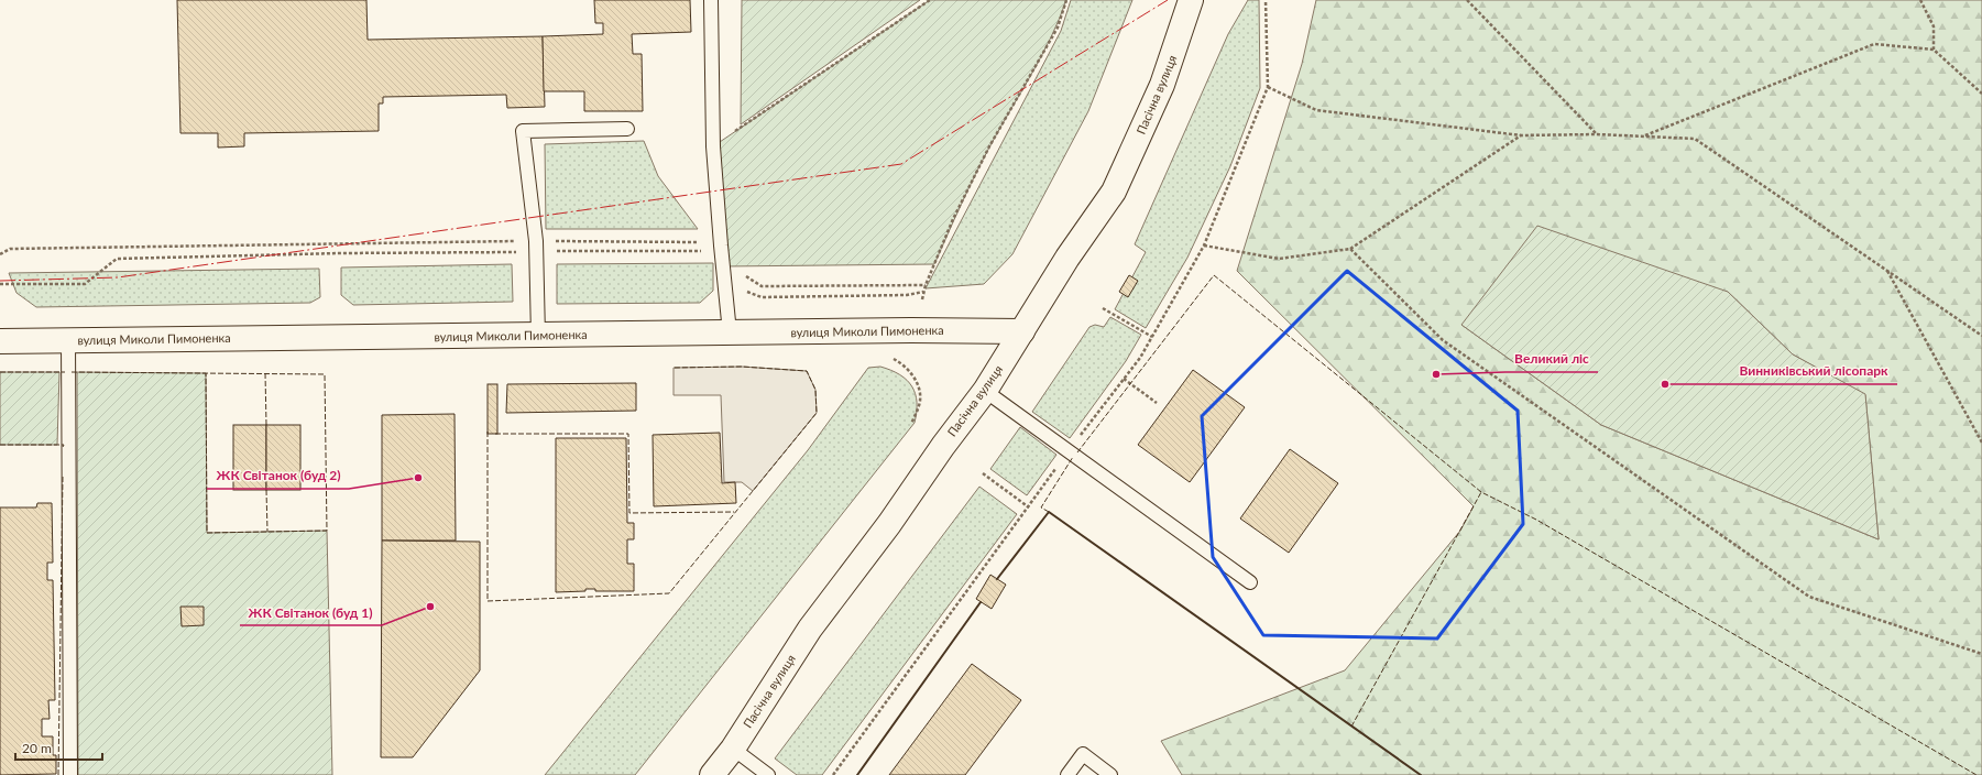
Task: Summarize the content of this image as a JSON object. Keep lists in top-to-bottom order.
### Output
{
  "streets": {
    "street": ["Пасічна вулиця", "вулиця Миколи Пимоненка"]
  },
  "crossings": [
    ["Пасічна вулиця", "вулиця Миколи Пимоненка"]
  ],
  "places": [
    "Великий ліс",
    "Винниківський лісопарк",
    "ЖК Світанок (буд 2)",
    "ЖК Світанок (буд 1)"
  ],
  "scale_bar": "20 m"
}
